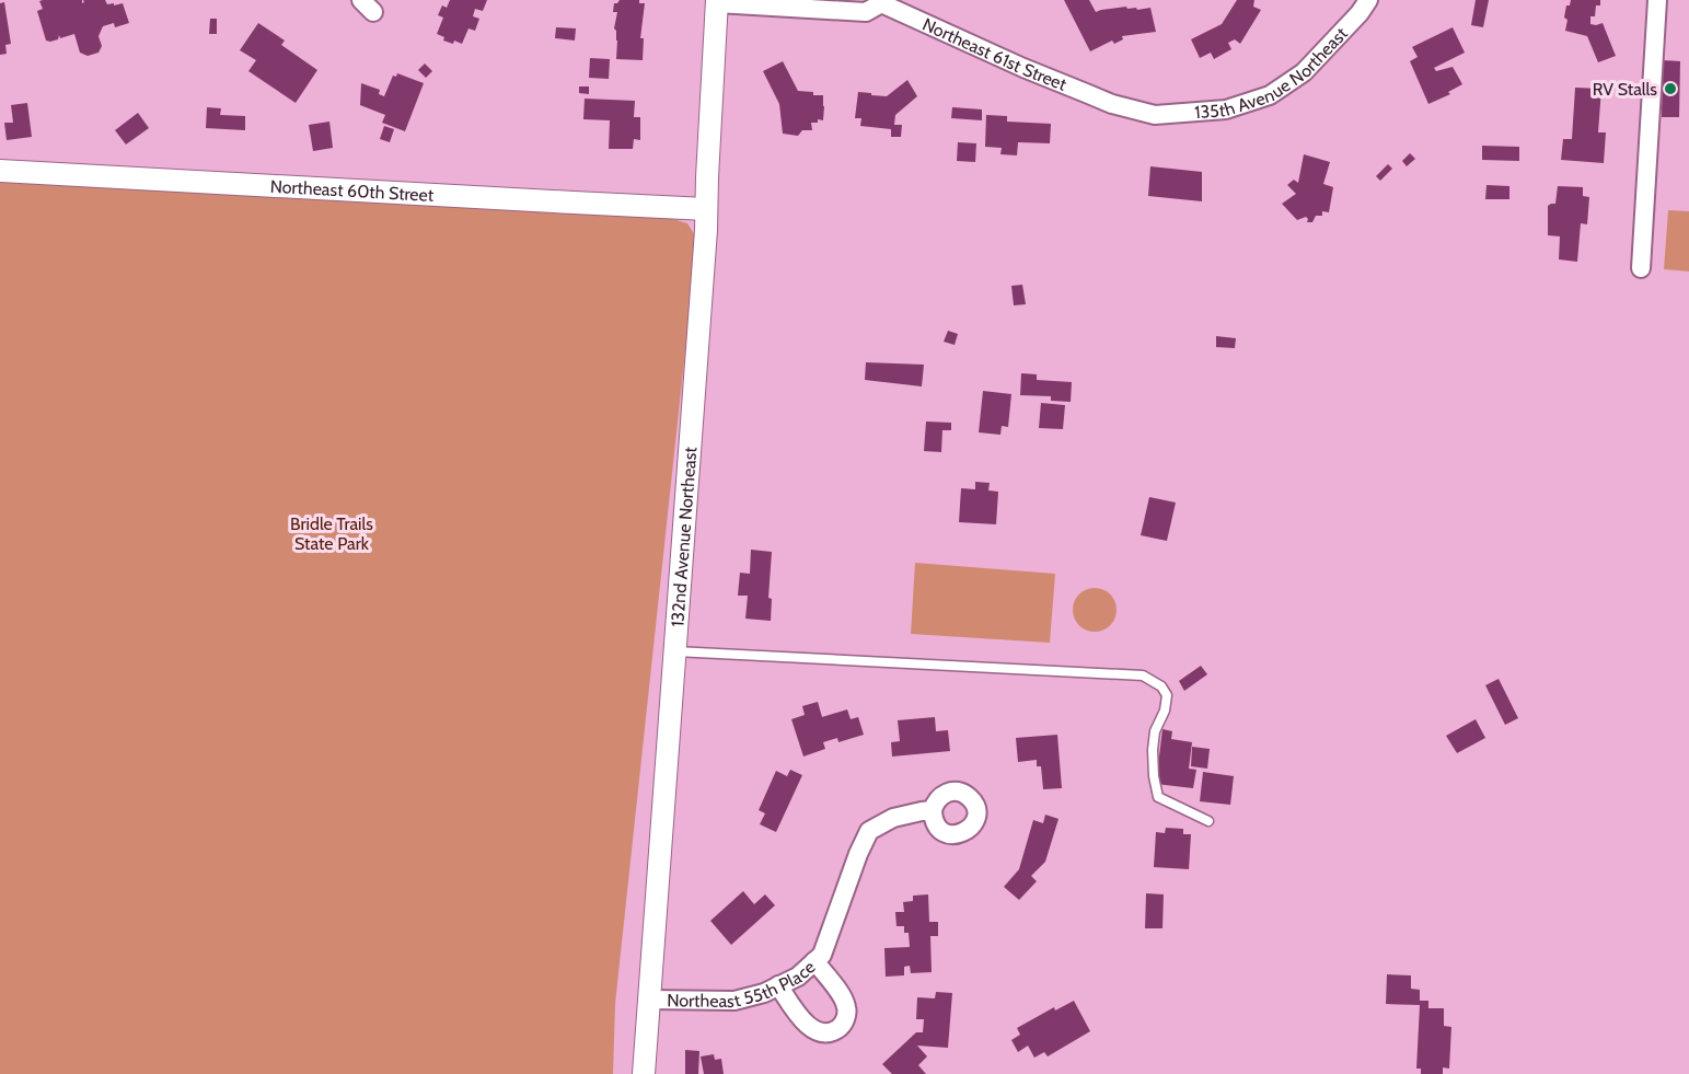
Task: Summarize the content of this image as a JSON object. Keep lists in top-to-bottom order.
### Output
{
  "streets": {
    "street": [
      "Northeast 61st Street",
      "135th Avenue Northeast",
      "Northeast 60th Street",
      "132nd Avenue Northeast",
      "Northeast 55th Place"
    ]
  },
  "crossings": [
    ["Northeast 61st Street", "135th Avenue Northeast"],
    ["Northeast 61st Street", "132nd Avenue Northeast"],
    ["Northeast 60th Street", "132nd Avenue Northeast"],
    ["132nd Avenue Northeast", "Northeast 55th Place"]
  ],
  "parks": ["Bridle Trails State Park"],
  "places": ["RV Stalls"]
}
